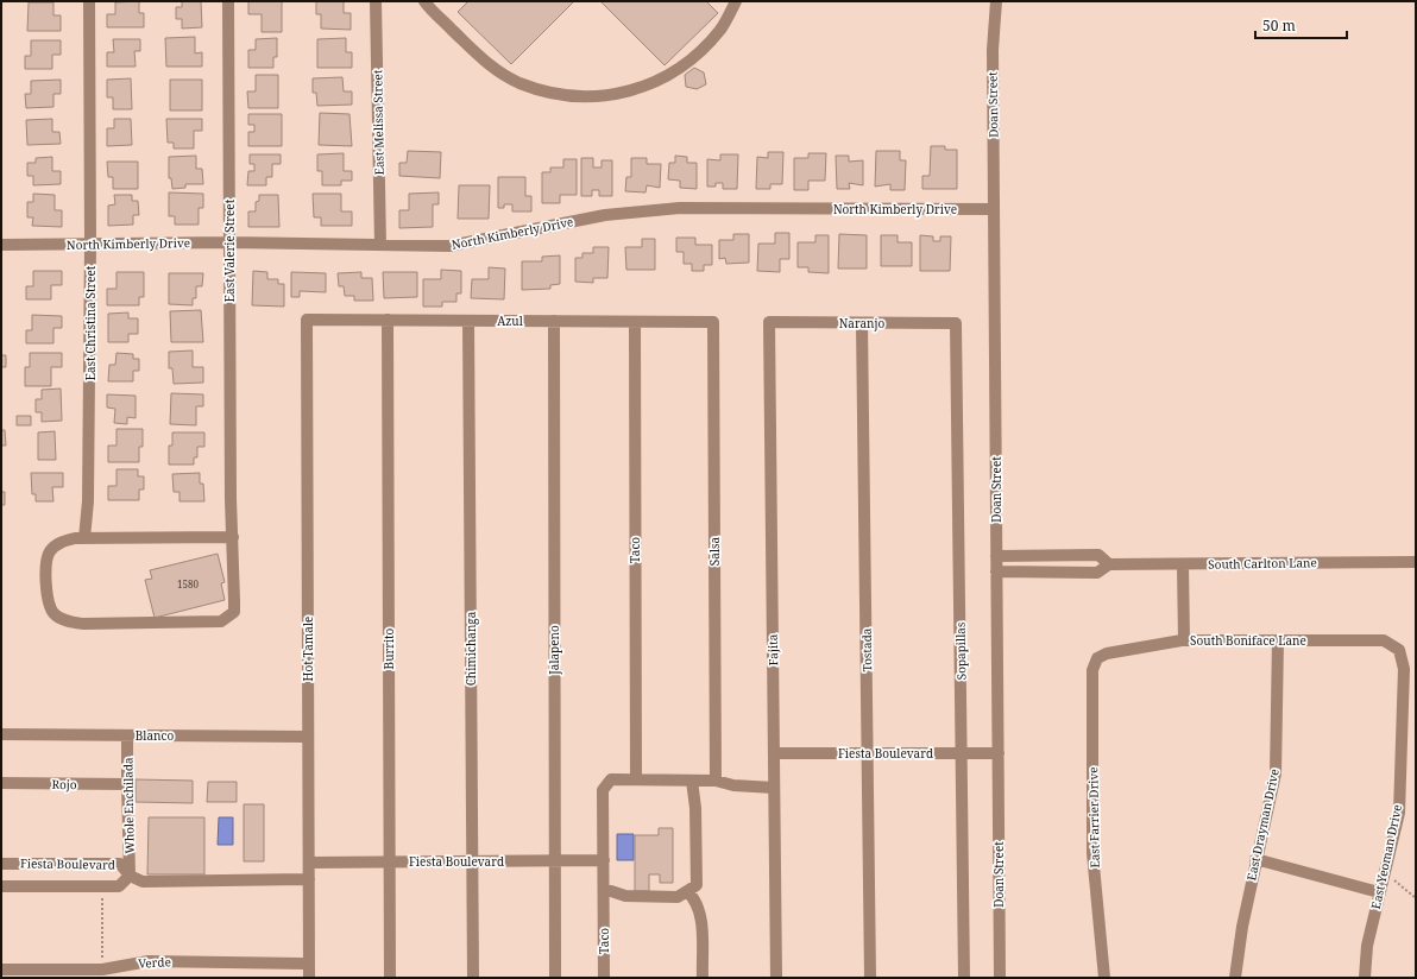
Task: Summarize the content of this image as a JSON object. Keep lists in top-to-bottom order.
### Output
{
  "streets": {
    "street": [
      "Doan Street",
      "East Melissa Street",
      "North Kimberly Drive",
      "East Valerie Street",
      "Azul",
      "East Christina Street",
      "Naranjo",
      "Taco",
      "Salsa",
      "South Carlton Lane",
      "South Boniface Lane",
      "Hot Tamale",
      "Burrito",
      "Chimichanga",
      "Jalapeno",
      "Fajita",
      "Tostada",
      "Sopapillas",
      "Blanco",
      "Fiesta Boulevard",
      "Rojo",
      "Whole Enchilada",
      "East Farrier Drive",
      "East Drayman Drive",
      "East Yeoman Drive",
      "Verde"
    ]
  },
  "crossings": [
    ["Doan Street", "North Kimberly Drive"],
    ["Doan Street", "South Carlton Lane"],
    ["Doan Street", "Fiesta Boulevard"],
    ["East Melissa Street", "North Kimberly Drive"],
    ["North Kimberly Drive", "East Valerie Street"],
    ["North Kimberly Drive", "East Christina Street"],
    ["East Valerie Street", "East Christina Street"],
    ["Azul", "Taco"],
    ["Azul", "Salsa"],
    ["Azul", "Hot Tamale"],
    ["Azul", "Burrito"],
    ["Azul", "Chimichanga"],
    ["Azul", "Jalapeno"],
    ["Naranjo", "Fajita"],
    ["Naranjo", "Tostada"],
    ["Naranjo", "Sopapillas"],
    ["Taco", "Fiesta Boulevard"],
    ["South Boniface Lane", "East Farrier Drive"],
    ["South Boniface Lane", "East Drayman Drive"],
    ["South Boniface Lane", "East Yeoman Drive"],
    ["Hot Tamale", "Blanco"],
    ["Hot Tamale", "Fiesta Boulevard"],
    ["Hot Tamale", "Verde"],
    ["Burrito", "Fiesta Boulevard"],
    ["Chimichanga", "Fiesta Boulevard"],
    ["Jalapeno", "Fiesta Boulevard"],
    ["Fajita", "Fiesta Boulevard"],
    ["Tostada", "Fiesta Boulevard"],
    ["Sopapillas", "Fiesta Boulevard"],
    ["Blanco", "Whole Enchilada"],
    ["Fiesta Boulevard", "Whole Enchilada"],
    ["Rojo", "Whole Enchilada"]
  ],
  "house_numbers": ["1580"],
  "scale_bar": "50 m"
}
